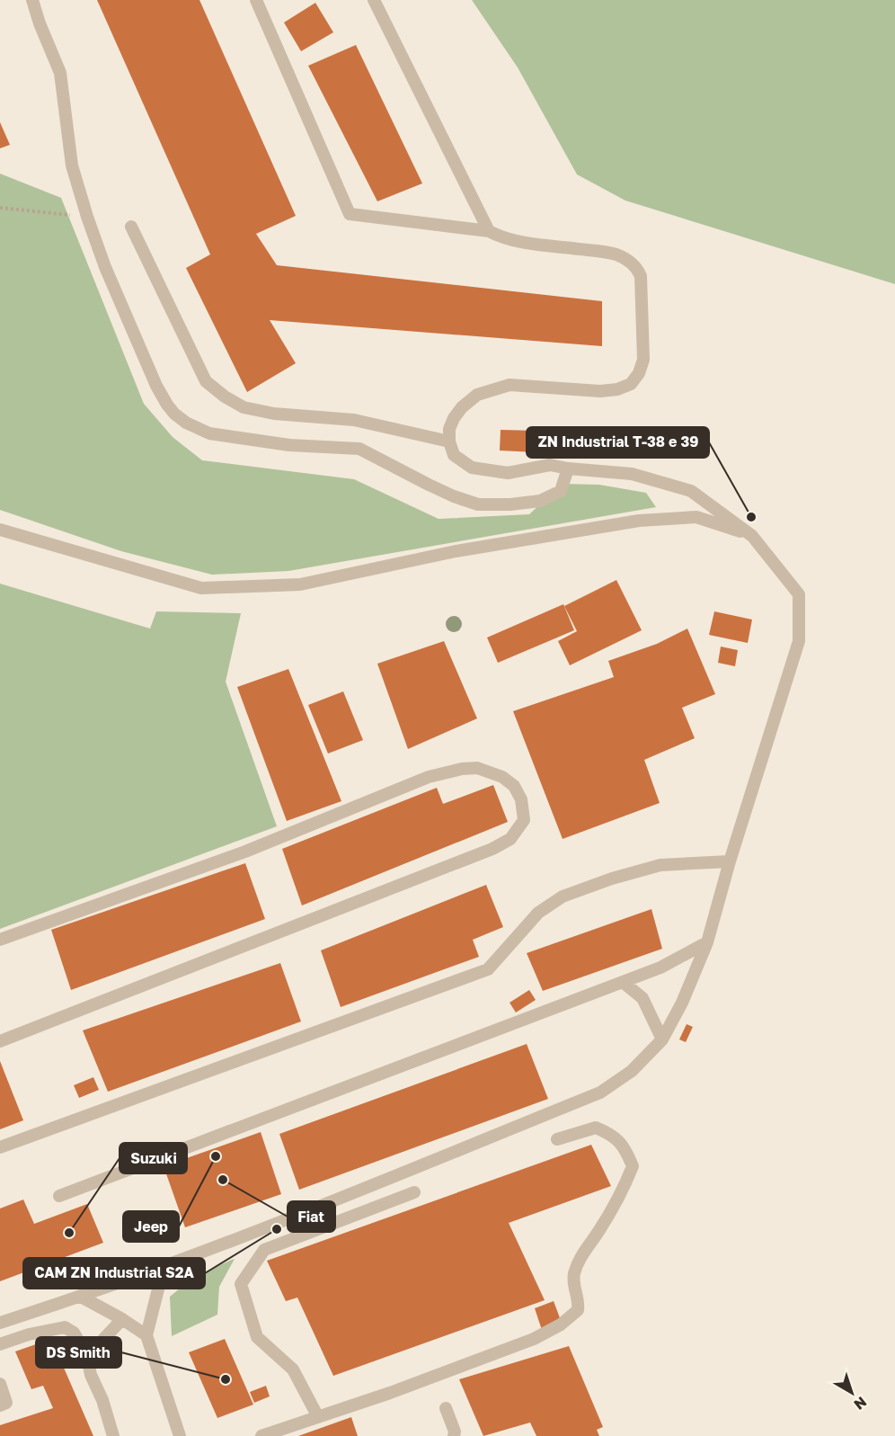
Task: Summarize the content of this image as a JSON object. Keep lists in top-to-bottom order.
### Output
{
  "places": [
    "ZN Industrial T-38 e 39",
    "Jeep",
    "Fiat",
    "CAM ZN Industrial S2A",
    "Suzuki",
    "DS Smith"
  ],
  "north": "bottom right"
}
